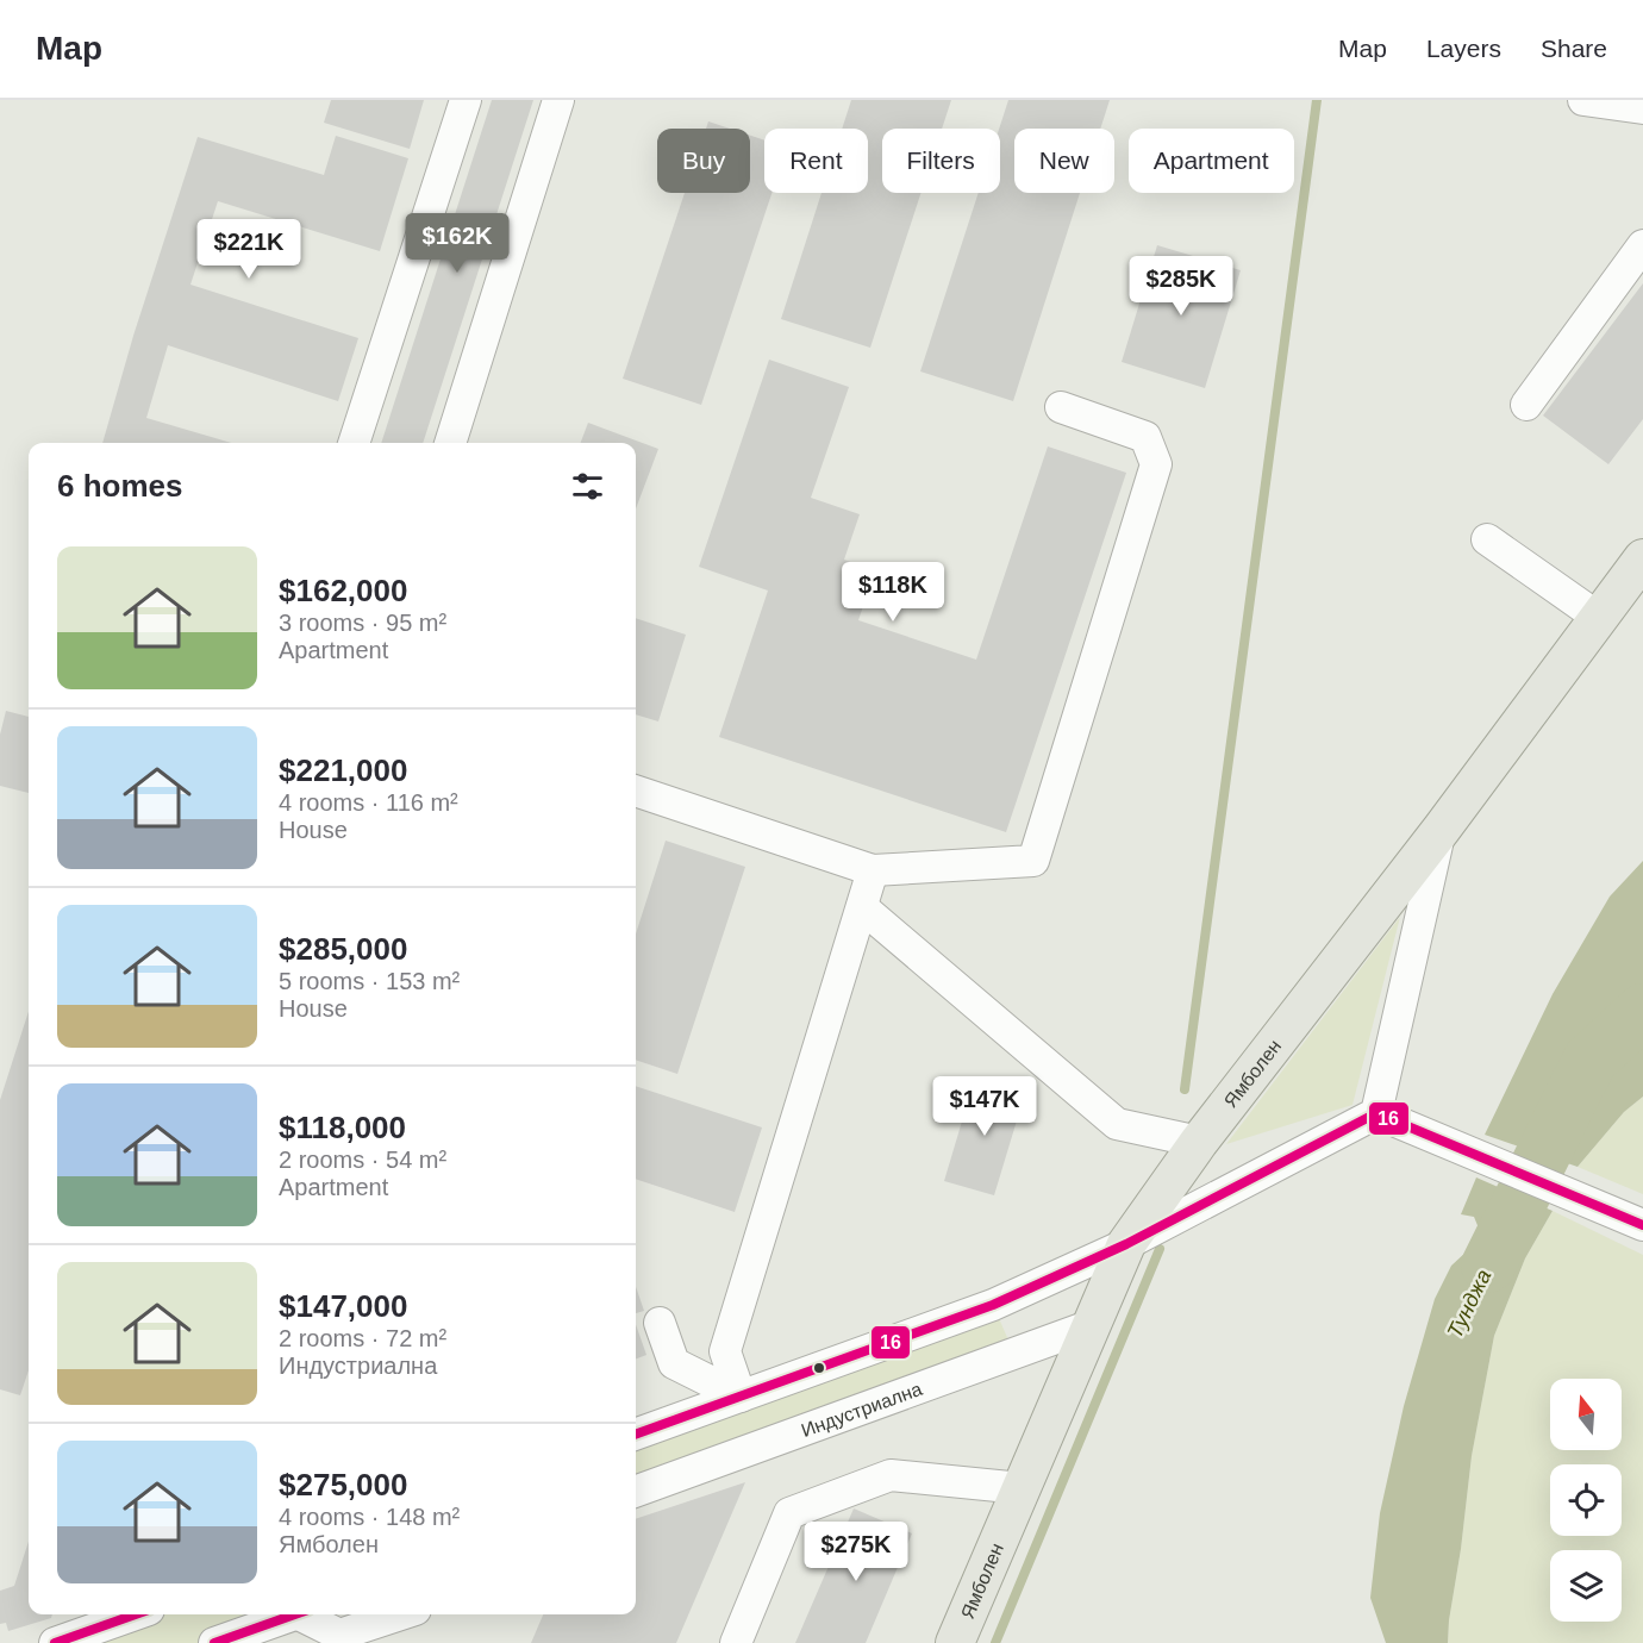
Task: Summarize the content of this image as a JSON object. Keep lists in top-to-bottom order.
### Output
{
  "streets": {
    "main road": ["Ямболен"],
    "street": ["Индустриална"]
  },
  "crossings": [
    ["Ямболен", "Индустриална"]
  ],
  "water": ["Тунджа"],
  "lines": ["transit line 16"],
  "north": "top",
  "page": {
    "header": "Map",
    "nav": ["Map", "Layers", "Share"],
    "chip": [
      "Buy",
      "Rent",
      "Filters",
      "New",
      "Apartment"
    ],
    "price": [
      "$162K",
      "$221K",
      "$285K",
      "$118K",
      "$147K",
      "$275K"
    ],
    "heading": "6 homes",
    "list": [
      {
        "name": "$162,000",
        "note": "3 rooms · 95 m² · Apartment"
      },
      {
        "name": "$221,000",
        "note": "4 rooms · 116 m² · House"
      },
      {
        "name": "$285,000",
        "note": "5 rooms · 153 m² · House"
      },
      {
        "name": "$118,000",
        "note": "2 rooms · 54 m² · Apartment"
      },
      {
        "name": "$147,000",
        "note": "2 rooms · 72 m² · Индустриална"
      },
      {
        "name": "$275,000",
        "note": "4 rooms · 148 m² · Ямболен"
      }
    ]
  }
}
